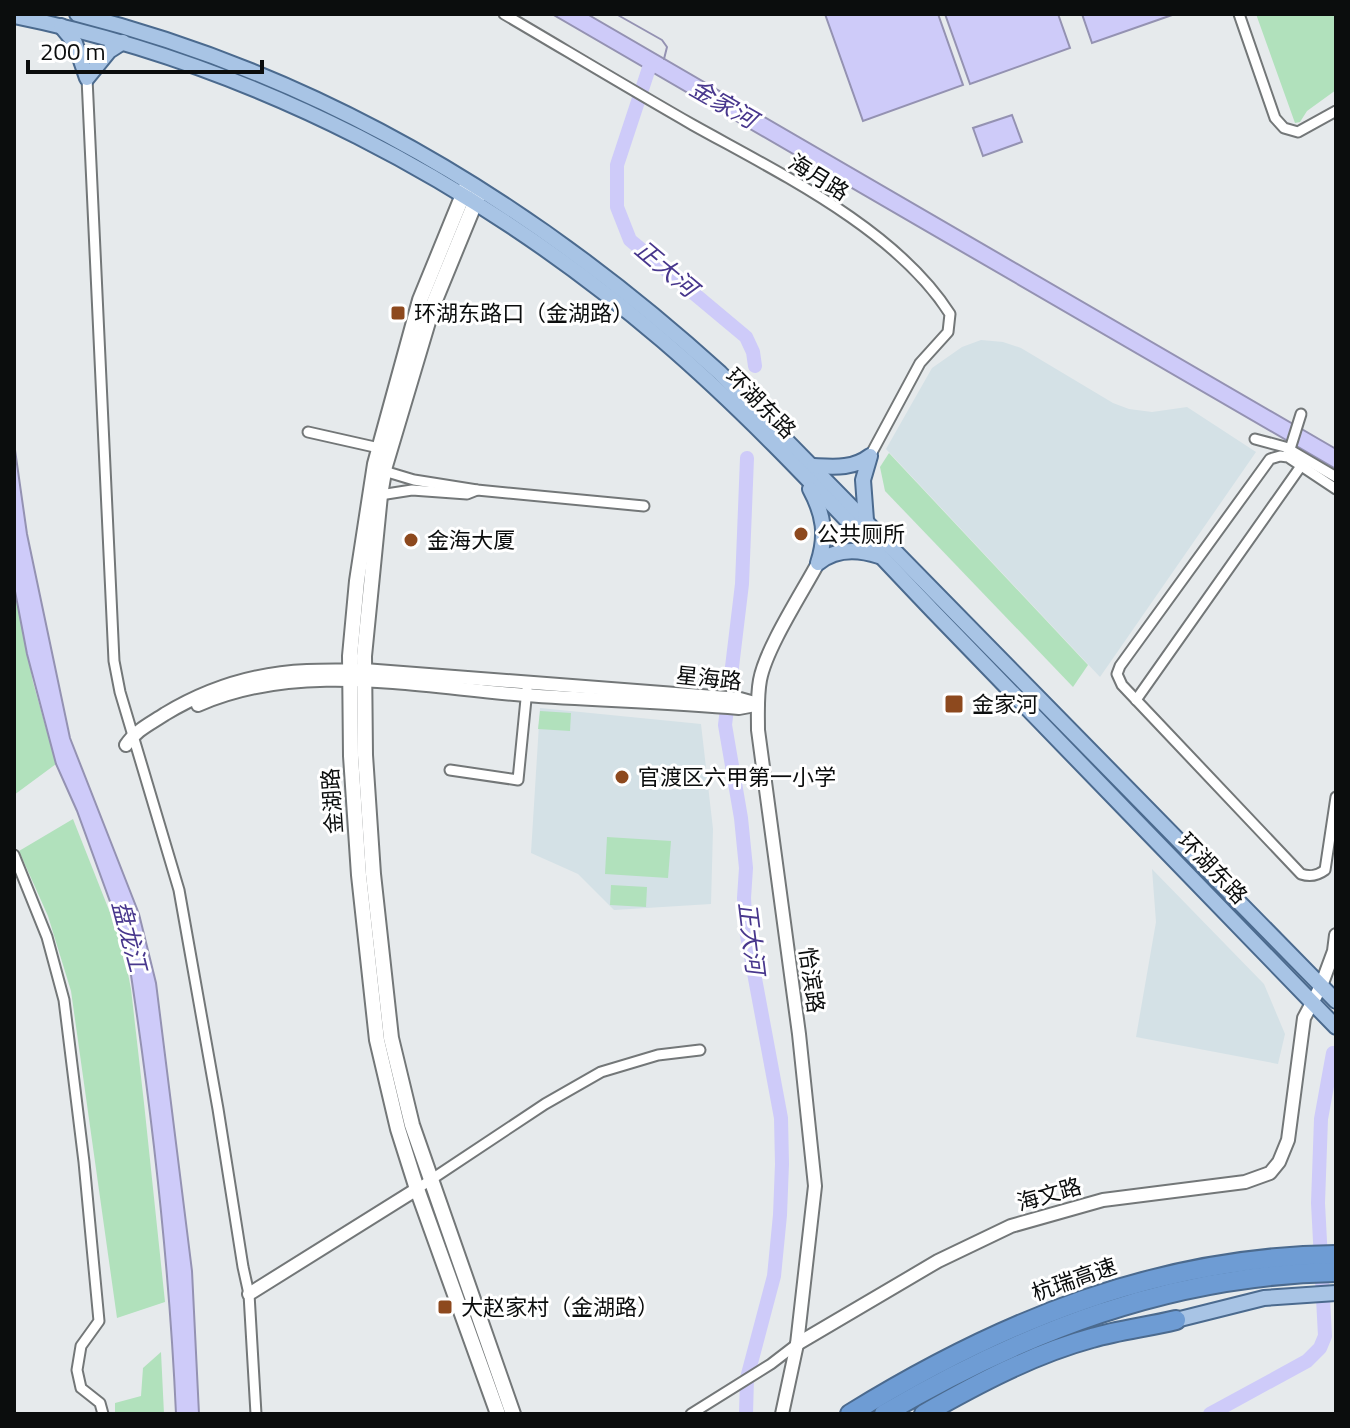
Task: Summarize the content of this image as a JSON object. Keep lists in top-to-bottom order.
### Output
{
  "streets": {
    "highway": ["杭瑞高速"],
    "main road": ["环湖东路", "金湖路"],
    "street": [
      "海月路",
      "星海路",
      "怡滨路",
      "海文路"
    ]
  },
  "crossings": [
    ["环湖东路", "金湖路"],
    ["环湖东路", "海文路"],
    ["星海路", "金湖路"],
    ["星海路", "怡滨路"],
    ["怡滨路", "海文路"]
  ],
  "water": ["金家河", "正大河", "盘龙江"],
  "places": {
    "transit": ["环湖东路口（金湖路）", "金家河", "大赵家村（金湖路）"],
    "other": ["公共厕所", "金海大厦", "官渡区六甲第一小学"]
  },
  "scale_bar": "200 m"
}
